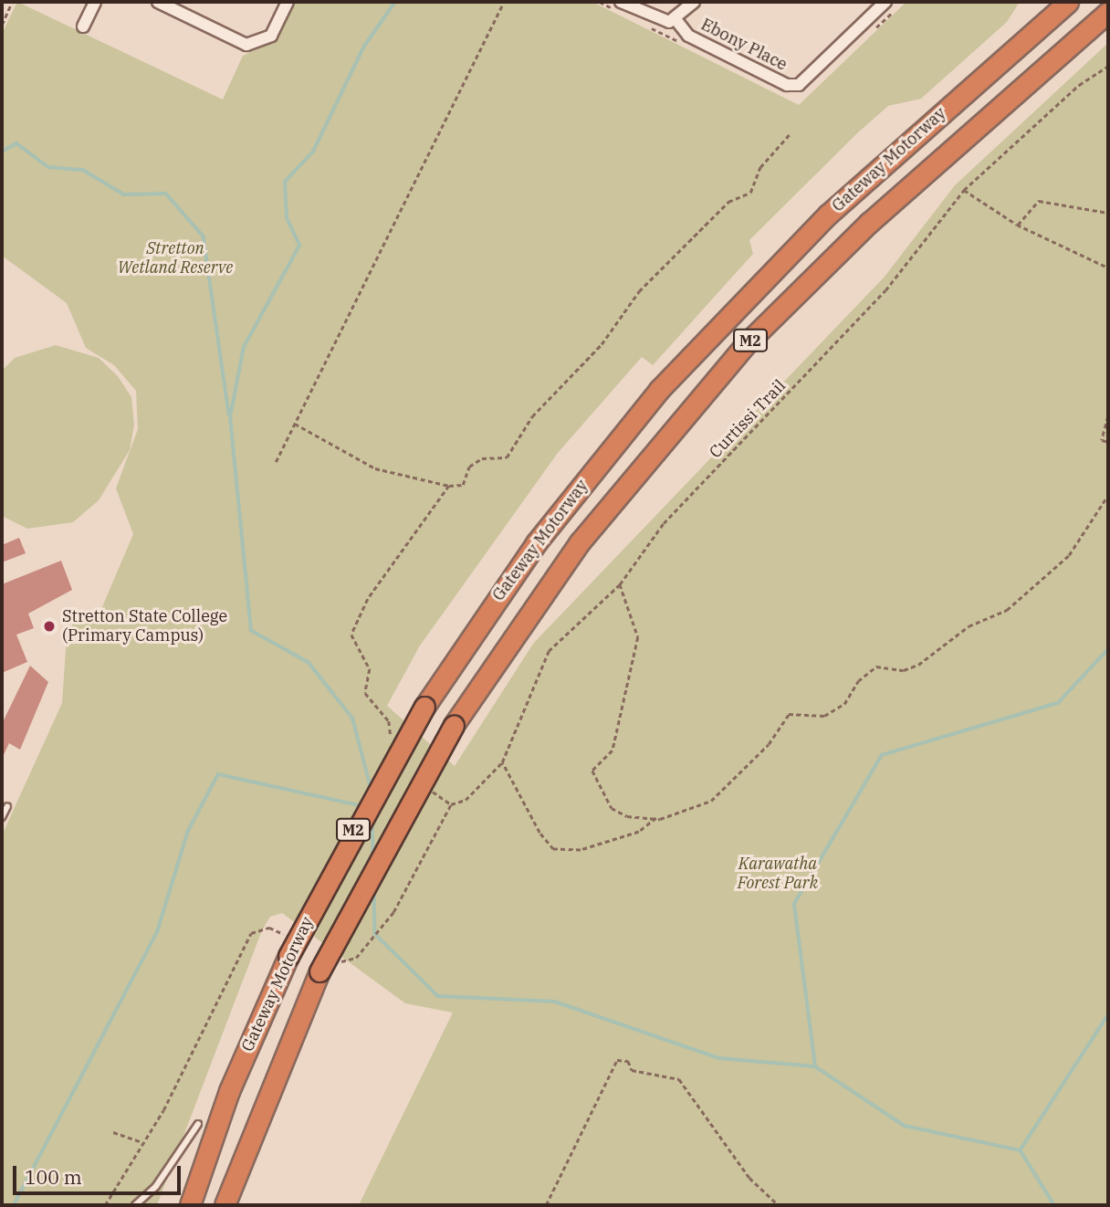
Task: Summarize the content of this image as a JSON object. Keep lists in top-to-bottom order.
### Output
{
  "streets": {
    "highway": ["Gateway Motorway", "M2"],
    "street": ["Ebony Place"],
    "path": ["Curtissi Trail"]
  },
  "parks": ["Stretton Wetland Reserve", "Karawatha Forest Park"],
  "places": ["Stretton State College (Primary Campus)"],
  "scale_bar": "100 m"
}
